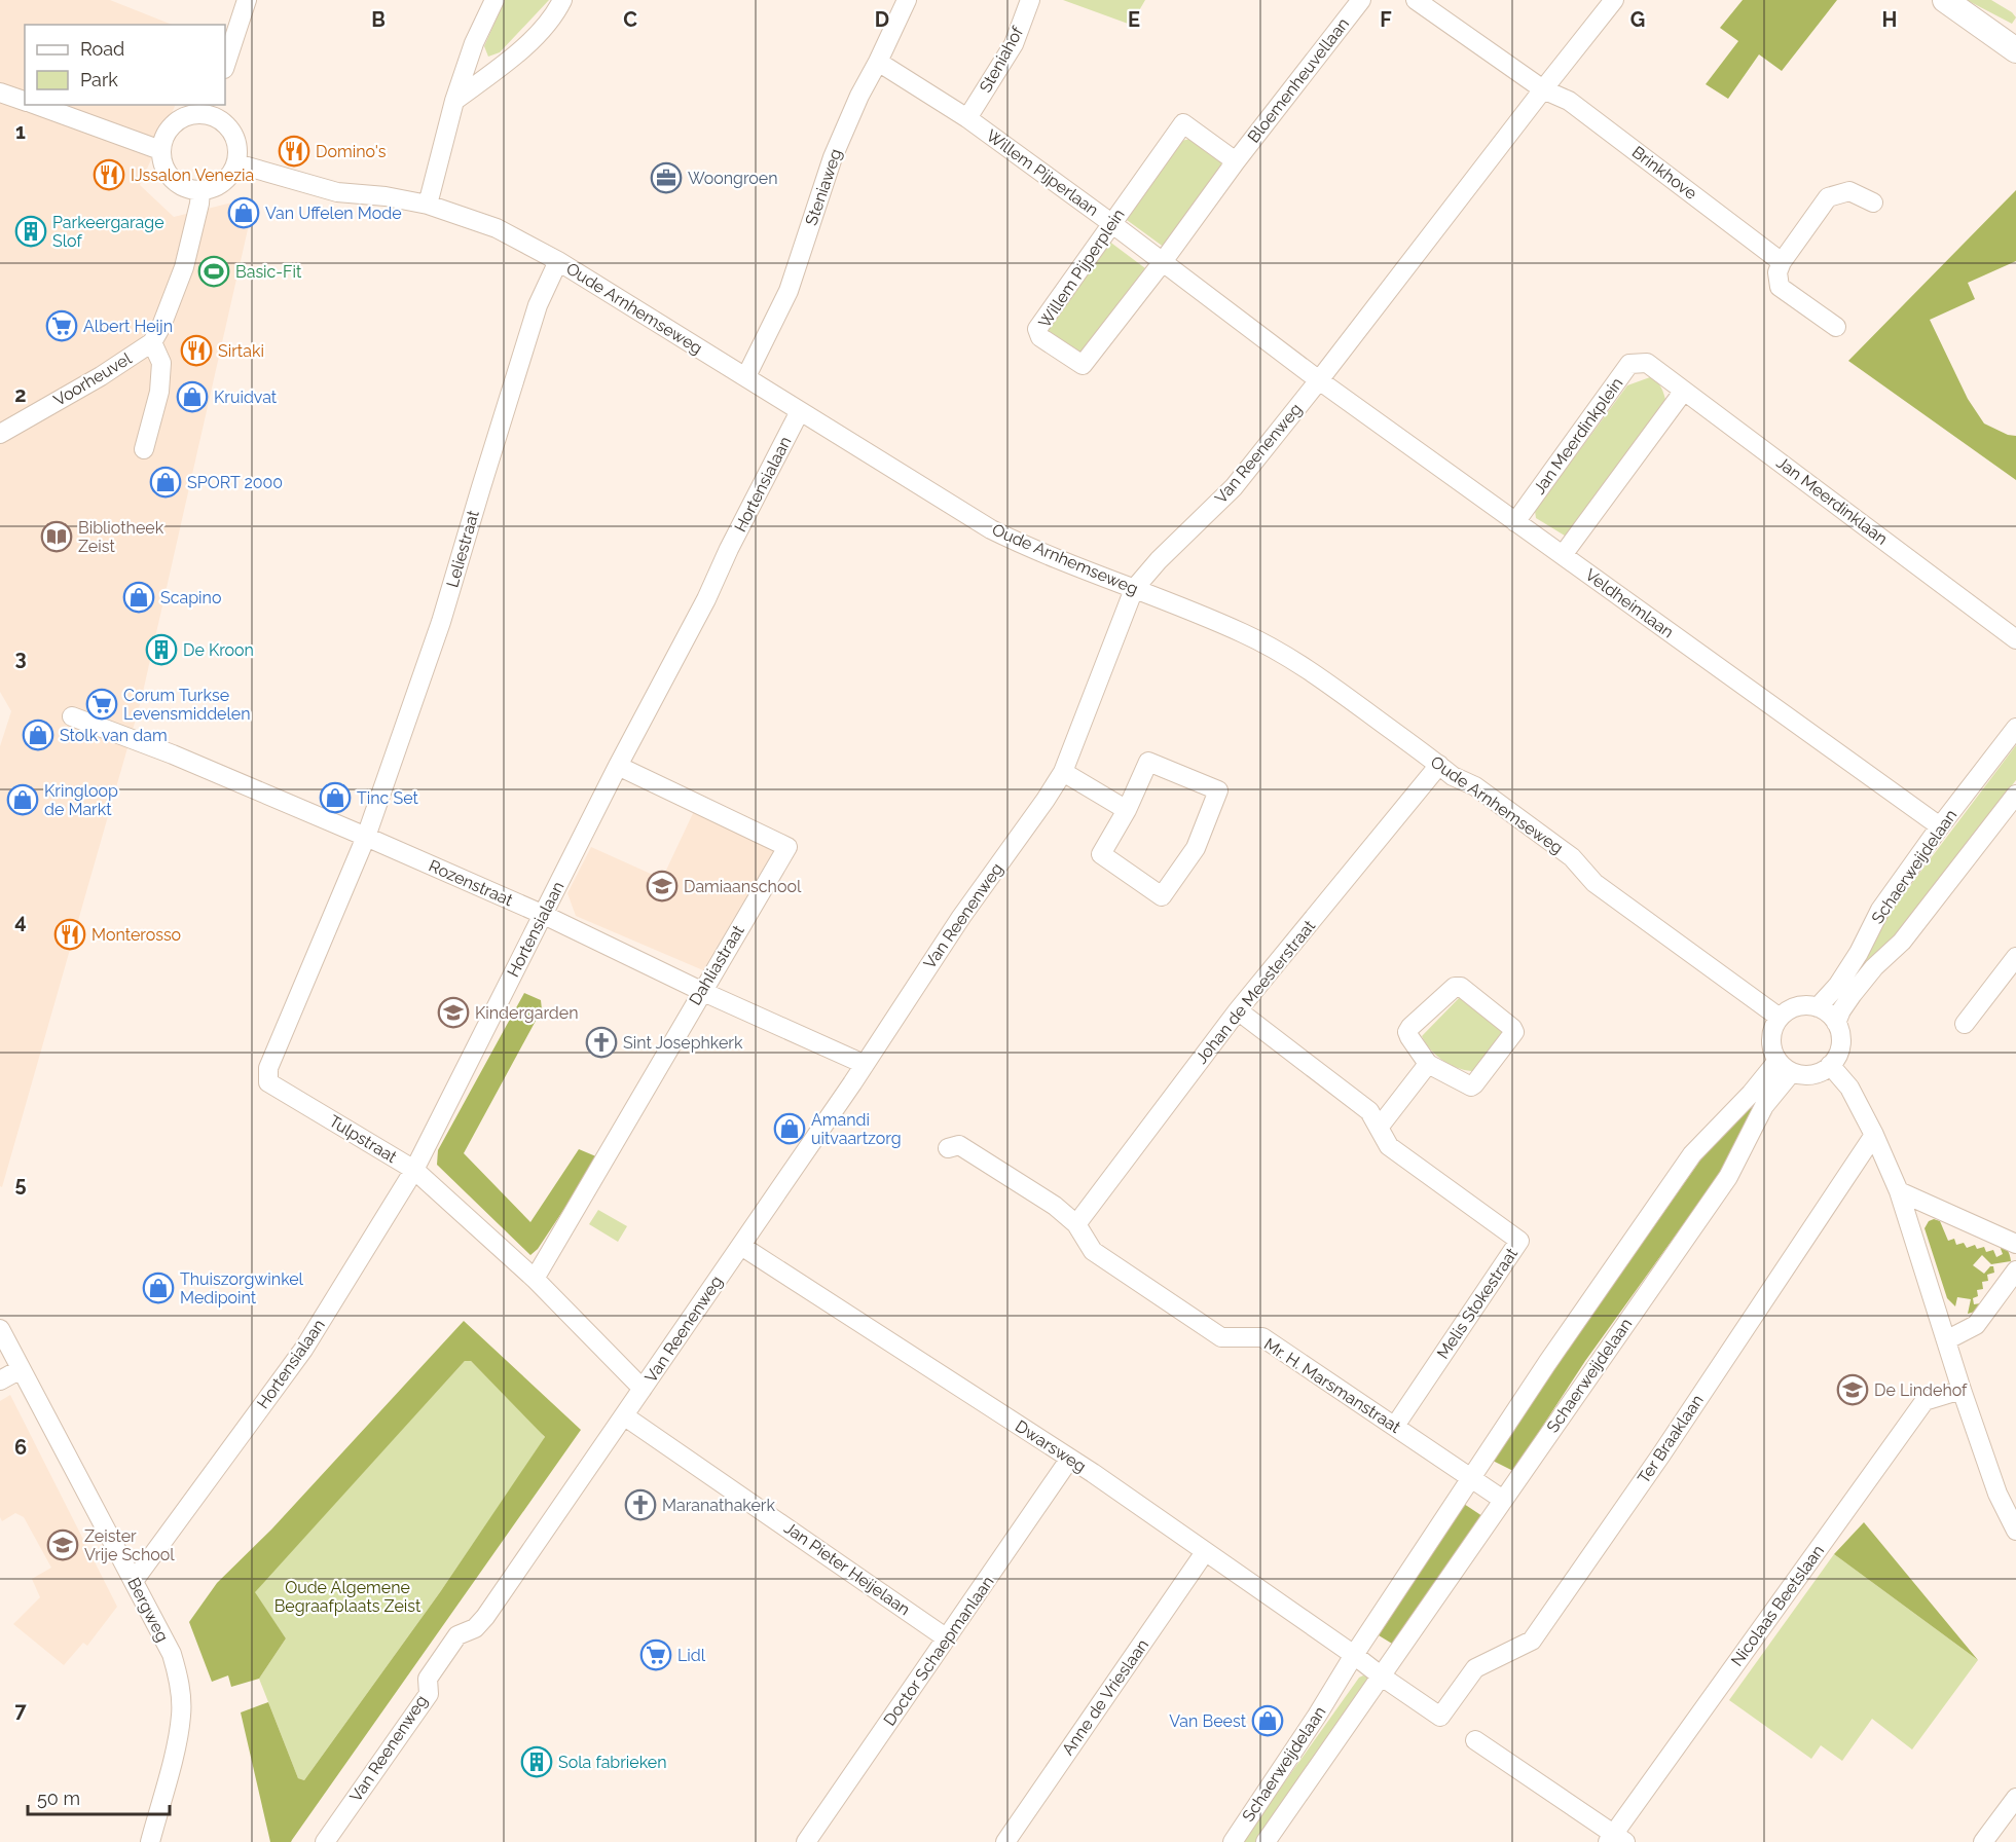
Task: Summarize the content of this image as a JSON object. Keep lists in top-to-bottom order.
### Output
{
  "streets": {
    "street": [
      "Steniahof",
      "Bloemenheuvellaan",
      "Willem Pijperlaan",
      "Brinkhove",
      "Steniaweg",
      "Willem Pijperplein",
      "Oude Arnhemseweg",
      "Voorheuvel",
      "Jan Meerdinkplein",
      "Van Reenenweg",
      "Hortensialaan",
      "Jan Meerdinklaan",
      "Leliestraat",
      "Veldheimlaan",
      "Schaerweijdelaan",
      "Rozenstraat",
      "Dahliastraat",
      "Johan de Meesterstraat",
      "Tulpstraat",
      "Melis Stokestraat",
      "Mr. H. Marsmanstraat",
      "Ter Braaklaan",
      "Dwarsweg",
      "Jan Pieter Heijelaan",
      "Nicolaas Beetslaan",
      "Bergweg",
      "Doctor Schaepmanlaan",
      "Anne de Vrieslaan"
    ]
  },
  "crossings": [
    ["Steniahof", "Willem Pijperlaan"],
    ["Bloemenheuvellaan", "Willem Pijperplein"],
    ["Willem Pijperlaan", "Steniaweg"],
    ["Willem Pijperlaan", "Willem Pijperplein"],
    ["Willem Pijperlaan", "Van Reenenweg"],
    ["Willem Pijperlaan", "Veldheimlaan"],
    ["Brinkhove", "Van Reenenweg"],
    ["Steniaweg", "Oude Arnhemseweg"],
    ["Oude Arnhemseweg", "Voorheuvel"],
    ["Oude Arnhemseweg", "Van Reenenweg"],
    ["Oude Arnhemseweg", "Hortensialaan"],
    ["Oude Arnhemseweg", "Leliestraat"],
    ["Oude Arnhemseweg", "Schaerweijdelaan"],
    ["Oude Arnhemseweg", "Johan de Meesterstraat"],
    ["Jan Meerdinkplein", "Jan Meerdinklaan"],
    ["Jan Meerdinkplein", "Veldheimlaan"],
    ["Van Reenenweg", "Veldheimlaan"],
    ["Van Reenenweg", "Rozenstraat"],
    ["Van Reenenweg", "Tulpstraat"],
    ["Van Reenenweg", "Dwarsweg"],
    ["Van Reenenweg", "Jan Pieter Heijelaan"],
    ["Hortensialaan", "Rozenstraat"],
    ["Hortensialaan", "Dahliastraat"],
    ["Hortensialaan", "Tulpstraat"],
    ["Hortensialaan", "Bergweg"],
    ["Leliestraat", "Rozenstraat"],
    ["Leliestraat", "Tulpstraat"],
    ["Veldheimlaan", "Schaerweijdelaan"],
    ["Schaerweijdelaan", "Mr. H. Marsmanstraat"],
    ["Schaerweijdelaan", "Ter Braaklaan"],
    ["Schaerweijdelaan", "Dwarsweg"],
    ["Rozenstraat", "Dahliastraat"],
    ["Rozenstraat", "Tulpstraat"],
    ["Dahliastraat", "Tulpstraat"],
    ["Johan de Meesterstraat", "Melis Stokestraat"],
    ["Johan de Meesterstraat", "Mr. H. Marsmanstraat"],
    ["Melis Stokestraat", "Mr. H. Marsmanstraat"],
    ["Dwarsweg", "Doctor Schaepmanlaan"],
    ["Dwarsweg", "Anne de Vrieslaan"],
    ["Jan Pieter Heijelaan", "Doctor Schaepmanlaan"]
  ],
  "parks": ["Oude Algemene Begraafplaats Zeist"],
  "places": {
    "restaurant": [
      "Domino's",
      "IJssalon Venezia",
      "Sirtaki",
      "Monterosso"
    ],
    "office": ["Woongroen"],
    "shop": [
      "Van Uffelen Mode",
      "Kruidvat",
      "SPORT 2000",
      "Scapino",
      "Stolk van dam",
      "Tinc Set",
      "Kringloop de Markt",
      "Amandi uitvaartzorg",
      "Thuiszorgwinkel Medipoint",
      "Van Beest"
    ],
    "building": ["Parkeergarage Slof", "De Kroon", "Sola fabrieken"],
    "sports": ["Basic-Fit"],
    "supermarket": ["Albert Heijn", "Corum Turkse Levensmiddelen", "Lidl"],
    "library": ["Bibliotheek Zeist"],
    "school or university": [
      "Damiaanschool",
      "Kindergarden",
      "De Lindehof",
      "Zeister Vrije School"
    ],
    "church": ["Sint Josephkerk", "Maranathakerk"]
  },
  "legend": ["Road", "Park"],
  "scale_bar": "50 m",
  "grid": {
    "columns": [
      "B",
      "C",
      "D",
      "E",
      "F",
      "G",
      "H"
    ],
    "rows": [
      "1",
      "2",
      "3",
      "4",
      "5",
      "6",
      "7"
    ]
  }
}
